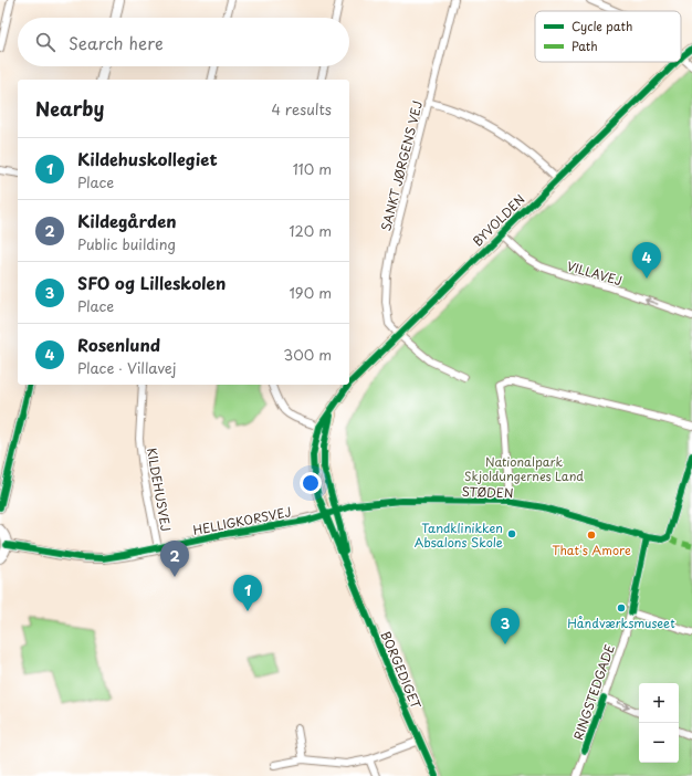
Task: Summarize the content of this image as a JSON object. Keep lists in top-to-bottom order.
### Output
{
  "streets": {
    "main road": ["BYVOLDEN", "BORGEDIGET"],
    "street": [
      "SANKT JØRGENS VEJ",
      "VILLAVEJ",
      "KILDEHUSVEJ",
      "STØDEN",
      "HELLIGKORSVEJ",
      "RINGSTEDGADE"
    ]
  },
  "crossings": [
    ["SANKT JØRGENS VEJ", "BYVOLDEN"],
    ["BYVOLDEN", "VILLAVEJ"],
    ["BYVOLDEN", "STØDEN"],
    ["BYVOLDEN", "HELLIGKORSVEJ"],
    ["BYVOLDEN", "BORGEDIGET"],
    ["KILDEHUSVEJ", "HELLIGKORSVEJ"],
    ["STØDEN", "HELLIGKORSVEJ"],
    ["STØDEN", "BORGEDIGET"],
    ["STØDEN", "RINGSTEDGADE"],
    ["HELLIGKORSVEJ", "BORGEDIGET"]
  ],
  "one_way": ["VILLAVEJ"],
  "parks": ["Nationalpark Skjoldungernes Land"],
  "places": ["Tandklinikken Absalons Skole", "That's Amore", "Håndværksmuseet"],
  "legend": ["Cycle path", "Path"],
  "page": {
    "search": "Search here",
    "heading": ["Nearby", "4 results"],
    "list": [
      {
        "mark": "1",
        "name": "Kildehuskollegiet",
        "note": "Place",
        "value": "110 m"
      },
      {
        "mark": "2",
        "name": "Kildegården",
        "note": "Public building",
        "value": "120 m"
      },
      {
        "mark": "3",
        "name": "SFO og Lilleskolen",
        "note": "Place",
        "value": "190 m"
      },
      {
        "mark": "4",
        "name": "Rosenlund",
        "note": "Place · Villavej",
        "value": "300 m"
      }
    ],
    "pins": [
      "4",
      "2",
      "1",
      "3"
    ],
    "map_buttons": ["+", "−"]
  }
}
